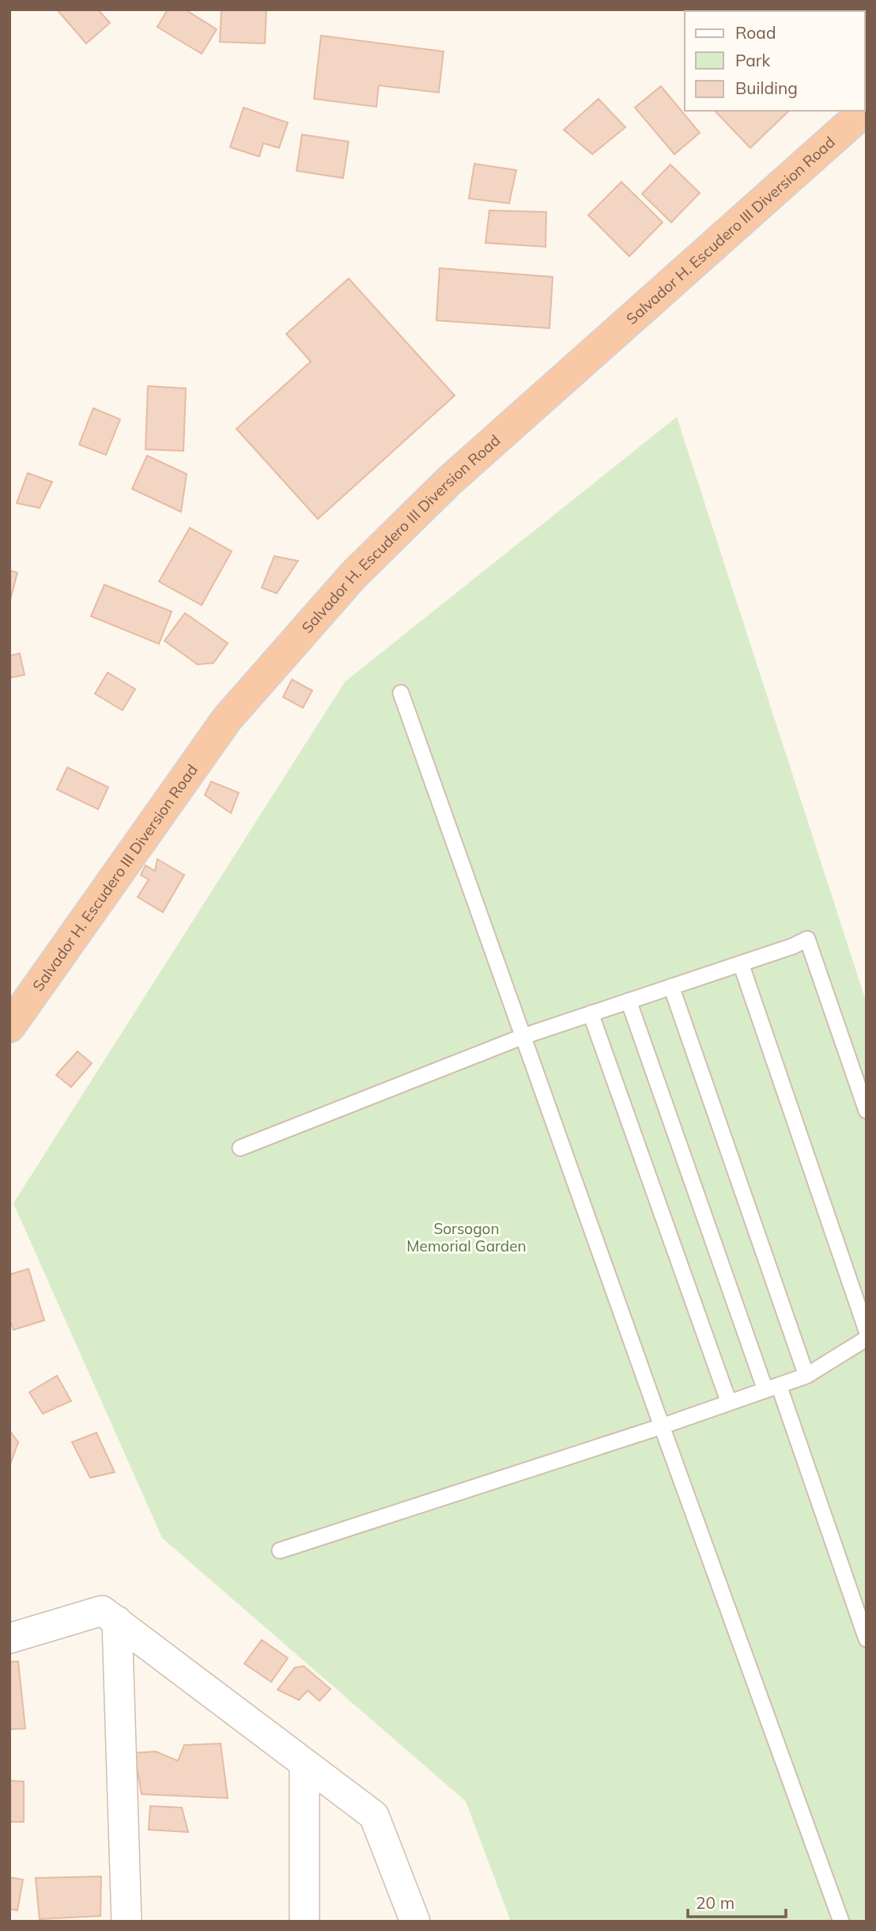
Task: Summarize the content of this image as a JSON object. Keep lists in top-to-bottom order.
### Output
{
  "streets": {
    "highway": ["Salvador H. Escudero III Diversion Road"]
  },
  "parks": ["Sorsogon Memorial Garden"],
  "legend": ["Road", "Park", "Building"],
  "scale_bar": "20 m"
}
